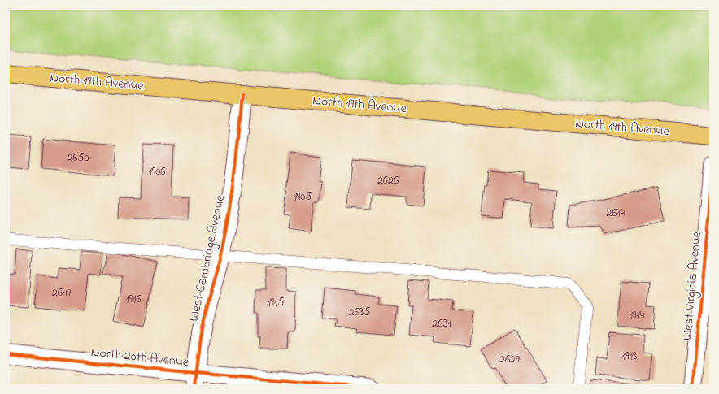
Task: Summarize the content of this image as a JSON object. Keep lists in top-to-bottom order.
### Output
{
  "streets": {
    "main road": ["North 19th Avenue"],
    "street": ["West Cambridge Avenue", "West Virginia Avenue", "North 20th Avenue"]
  },
  "crossings": [
    ["North 19th Avenue", "West Cambridge Avenue"],
    ["West Cambridge Avenue", "North 20th Avenue"]
  ],
  "house_numbers": [
    "2650",
    "1906",
    "2626",
    "1905",
    "2614",
    "2647",
    "1916",
    "1915",
    "2635",
    "1914",
    "2631",
    "1918",
    "2627"
  ]
}
